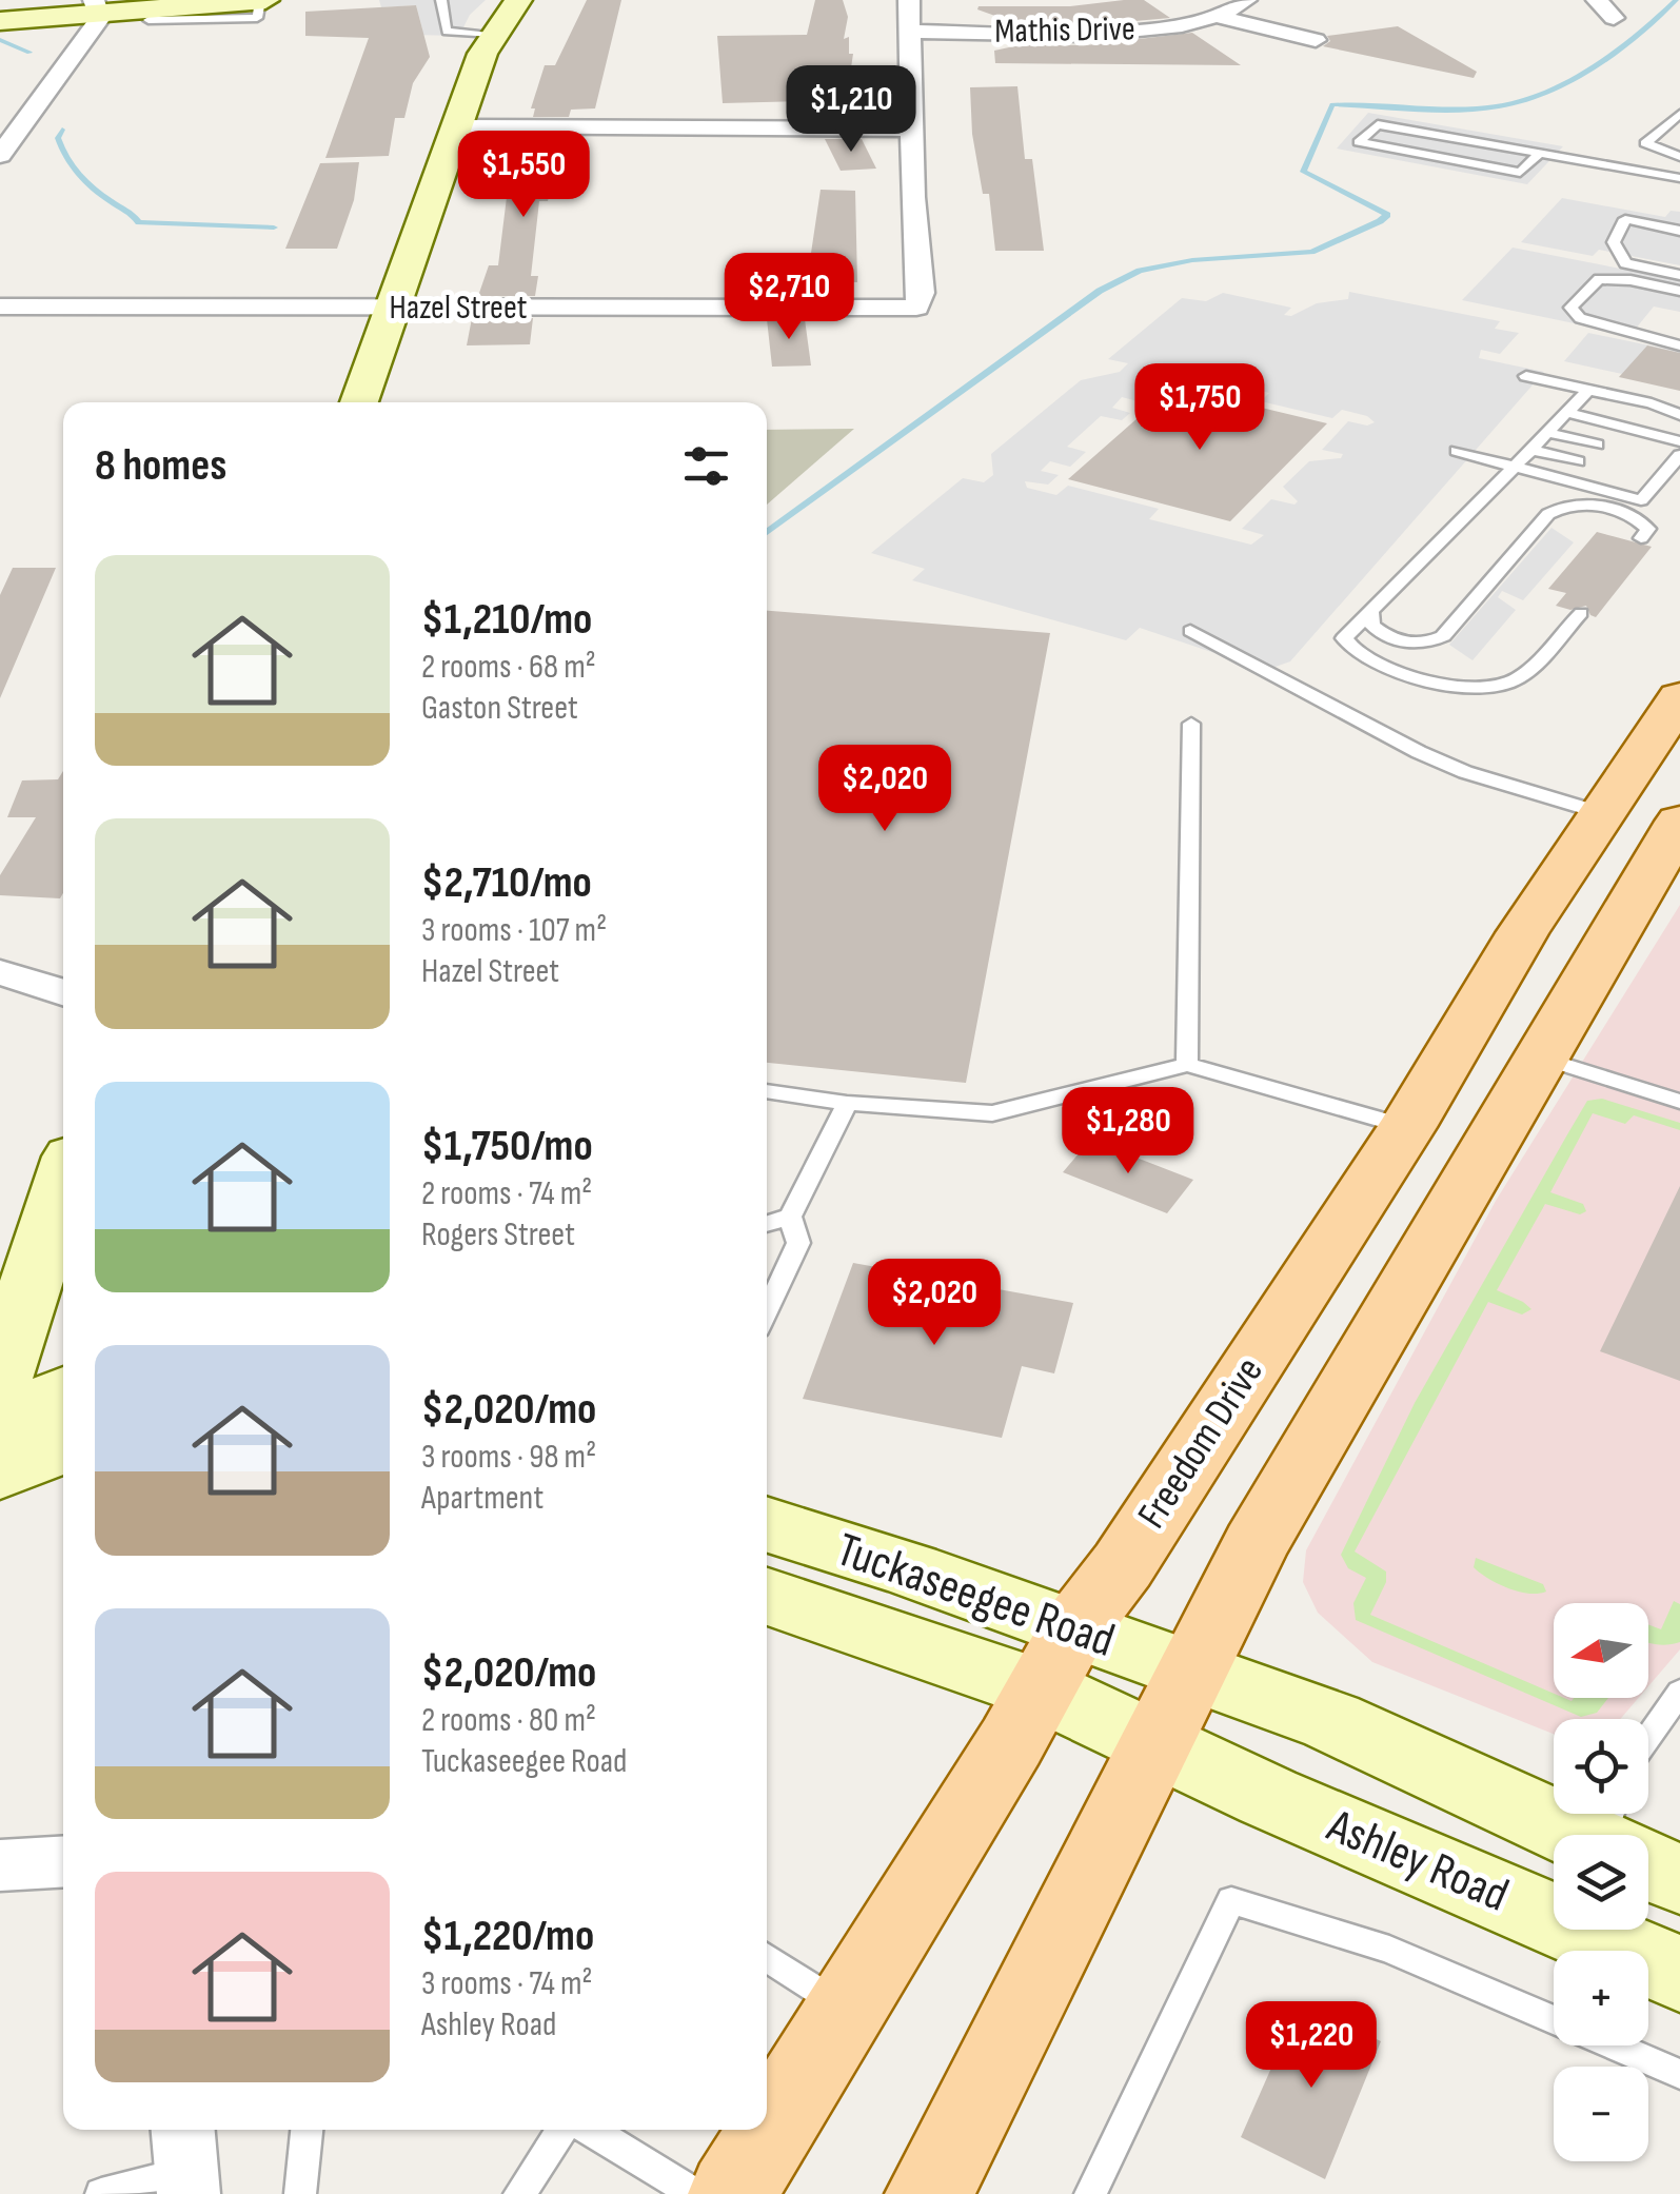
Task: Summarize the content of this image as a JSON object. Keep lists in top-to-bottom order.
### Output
{
  "streets": {
    "main road": ["Freedom Drive", "Tuckaseegee Road", "Ashley Road"],
    "street": ["Mathis Drive", "Hazel Street"]
  },
  "crossings": [
    ["Freedom Drive", "Tuckaseegee Road"],
    ["Tuckaseegee Road", "Ashley Road"]
  ],
  "north": "left",
  "page": {
    "price": [
      "$1,210",
      "$1,550",
      "$2,710",
      "$1,750",
      "$2,020",
      "$1,280",
      "$2,020",
      "$1,220"
    ],
    "heading": "8 homes",
    "list": [
      {
        "name": "$1,210/mo",
        "note": "2 rooms · 68 m² · Gaston Street"
      },
      {
        "name": "$2,710/mo",
        "note": "3 rooms · 107 m² · Hazel Street"
      },
      {
        "name": "$1,750/mo",
        "note": "2 rooms · 74 m² · Rogers Street"
      },
      {
        "name": "$2,020/mo",
        "note": "3 rooms · 98 m² · Apartment"
      },
      {
        "name": "$2,020/mo",
        "note": "2 rooms · 80 m² · Tuckaseegee Road"
      },
      {
        "name": "$1,220/mo",
        "note": "3 rooms · 74 m² · Ashley Road"
      }
    ],
    "map_buttons": ["+", "−"]
  }
}
